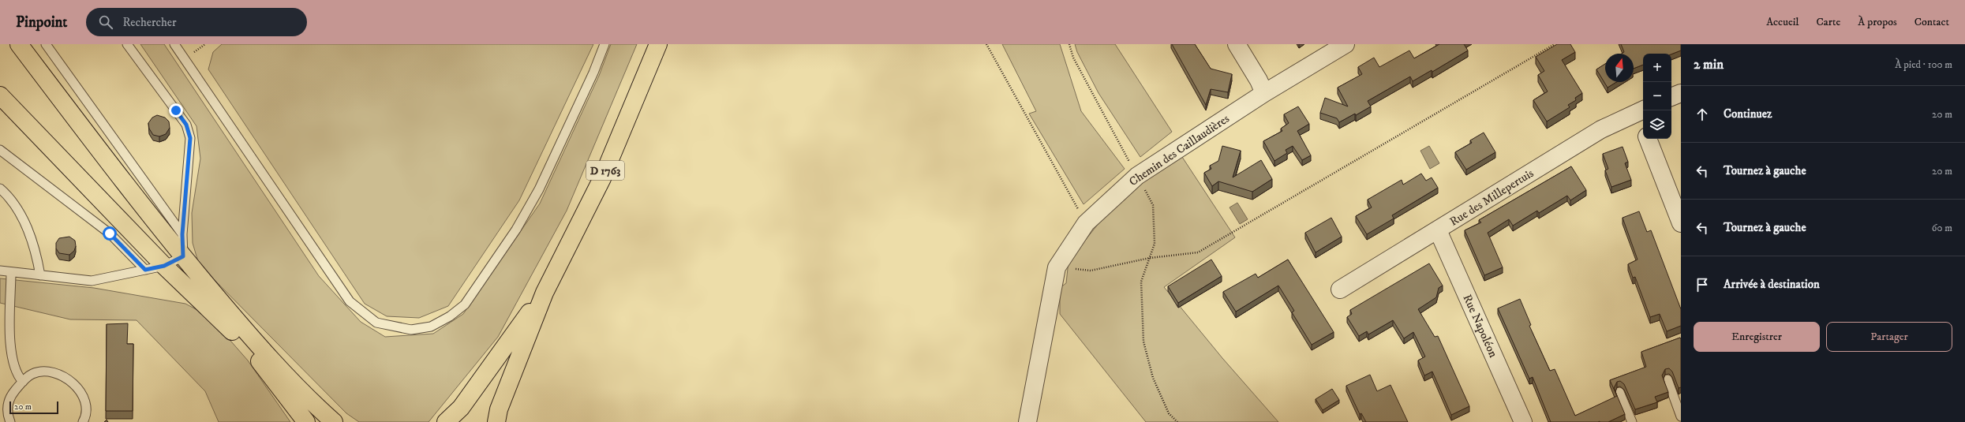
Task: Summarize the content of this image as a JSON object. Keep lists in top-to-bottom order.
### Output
{
  "streets": {
    "main road": ["D 1763"],
    "street": ["Chemin des Caillaudières", "Rue des Millepertuis", "Rue Napoléon"]
  },
  "crossings": [
    ["Rue des Millepertuis", "Rue Napoléon"]
  ],
  "scale_bar": "20 m",
  "north": "top",
  "page": {
    "header": "Pinpoint",
    "search": "Rechercher",
    "nav": [
      "Accueil",
      "Carte",
      "À propos",
      "Contact"
    ],
    "heading": ["2 min", "À pied · 100 m"],
    "map_buttons": ["+", "−"],
    "list": [
      ["Continuez", "20 m"],
      ["Tournez à gauche", "20 m"],
      ["Tournez à gauche", "60 m"],
      "Arrivée à destination"
    ],
    "buttons": ["Enregistrer", "Partager"],
    "scale": "20 m"
  }
}
